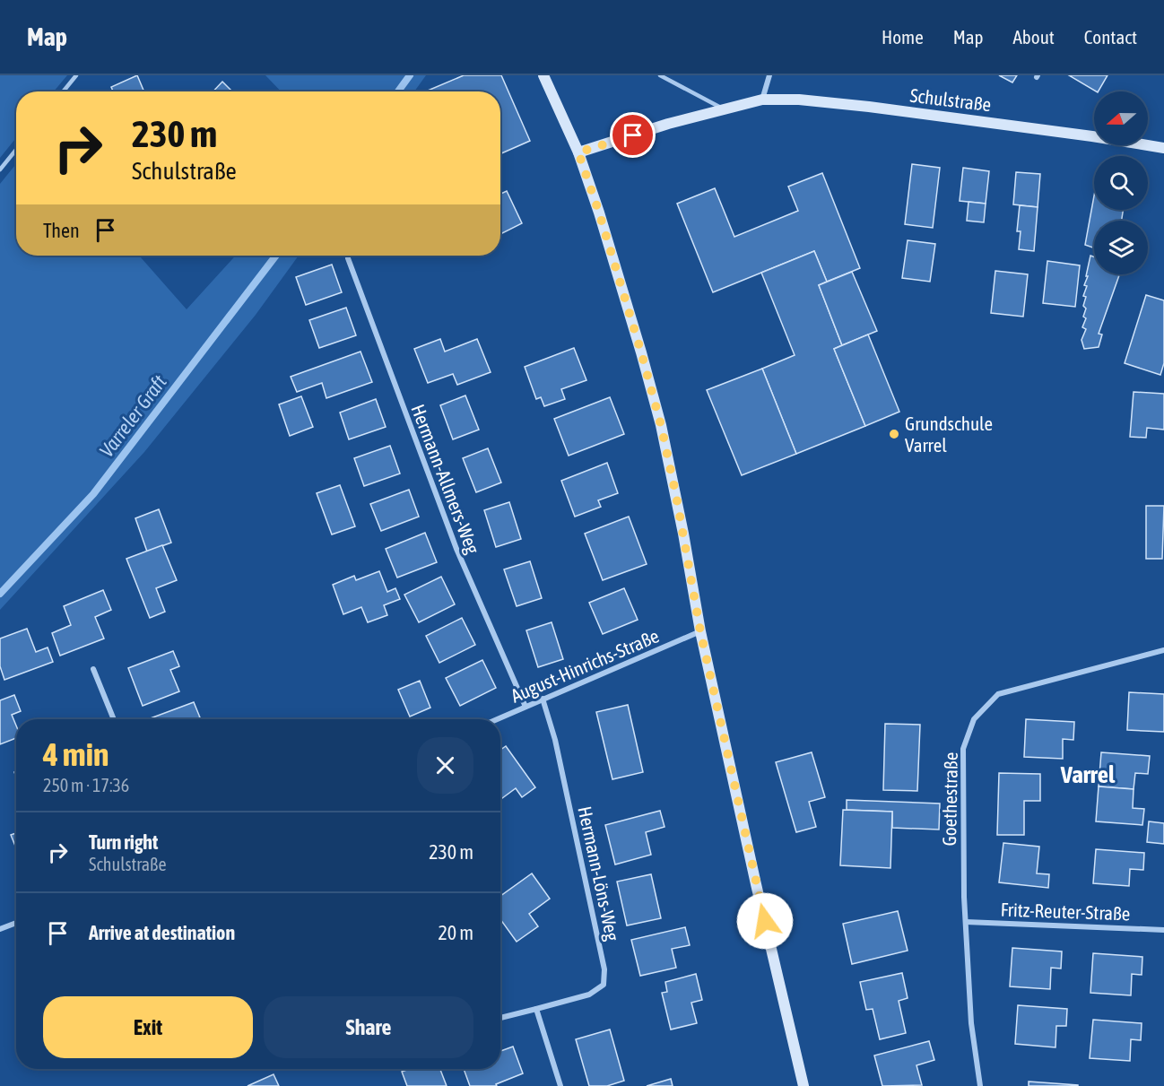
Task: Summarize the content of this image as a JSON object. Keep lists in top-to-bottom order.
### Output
{
  "streets": {
    "main road": ["Schulstraße"],
    "street": [
      "Hermann-Allmers-Weg",
      "August-Hinrichs-Straße",
      "Goethestraße",
      "Hermann-Löns-Weg",
      "Fritz-Reuter-Straße"
    ]
  },
  "crossings": [
    ["Hermann-Allmers-Weg", "August-Hinrichs-Straße"],
    ["August-Hinrichs-Straße", "Hermann-Löns-Weg"],
    ["Goethestraße", "Fritz-Reuter-Straße"]
  ],
  "districts": ["Varrel"],
  "water": ["Varreler Graft"],
  "places": ["Grundschule Varrel"],
  "north": "left",
  "page": {
    "header": "Map",
    "nav": [
      "Home",
      "Map",
      "About",
      "Contact"
    ],
    "turn": ["230 m", "Schulstraße"],
    "then": "Then",
    "heading": ["4 min", "250 m · 17:36"],
    "list": [
      {
        "name": "Turn right",
        "note": "Schulstraße",
        "value": "230 m"
      },
      {
        "name": "Arrive at destination",
        "value": "20 m"
      }
    ],
    "buttons": ["Exit", "Share"]
  }
}
